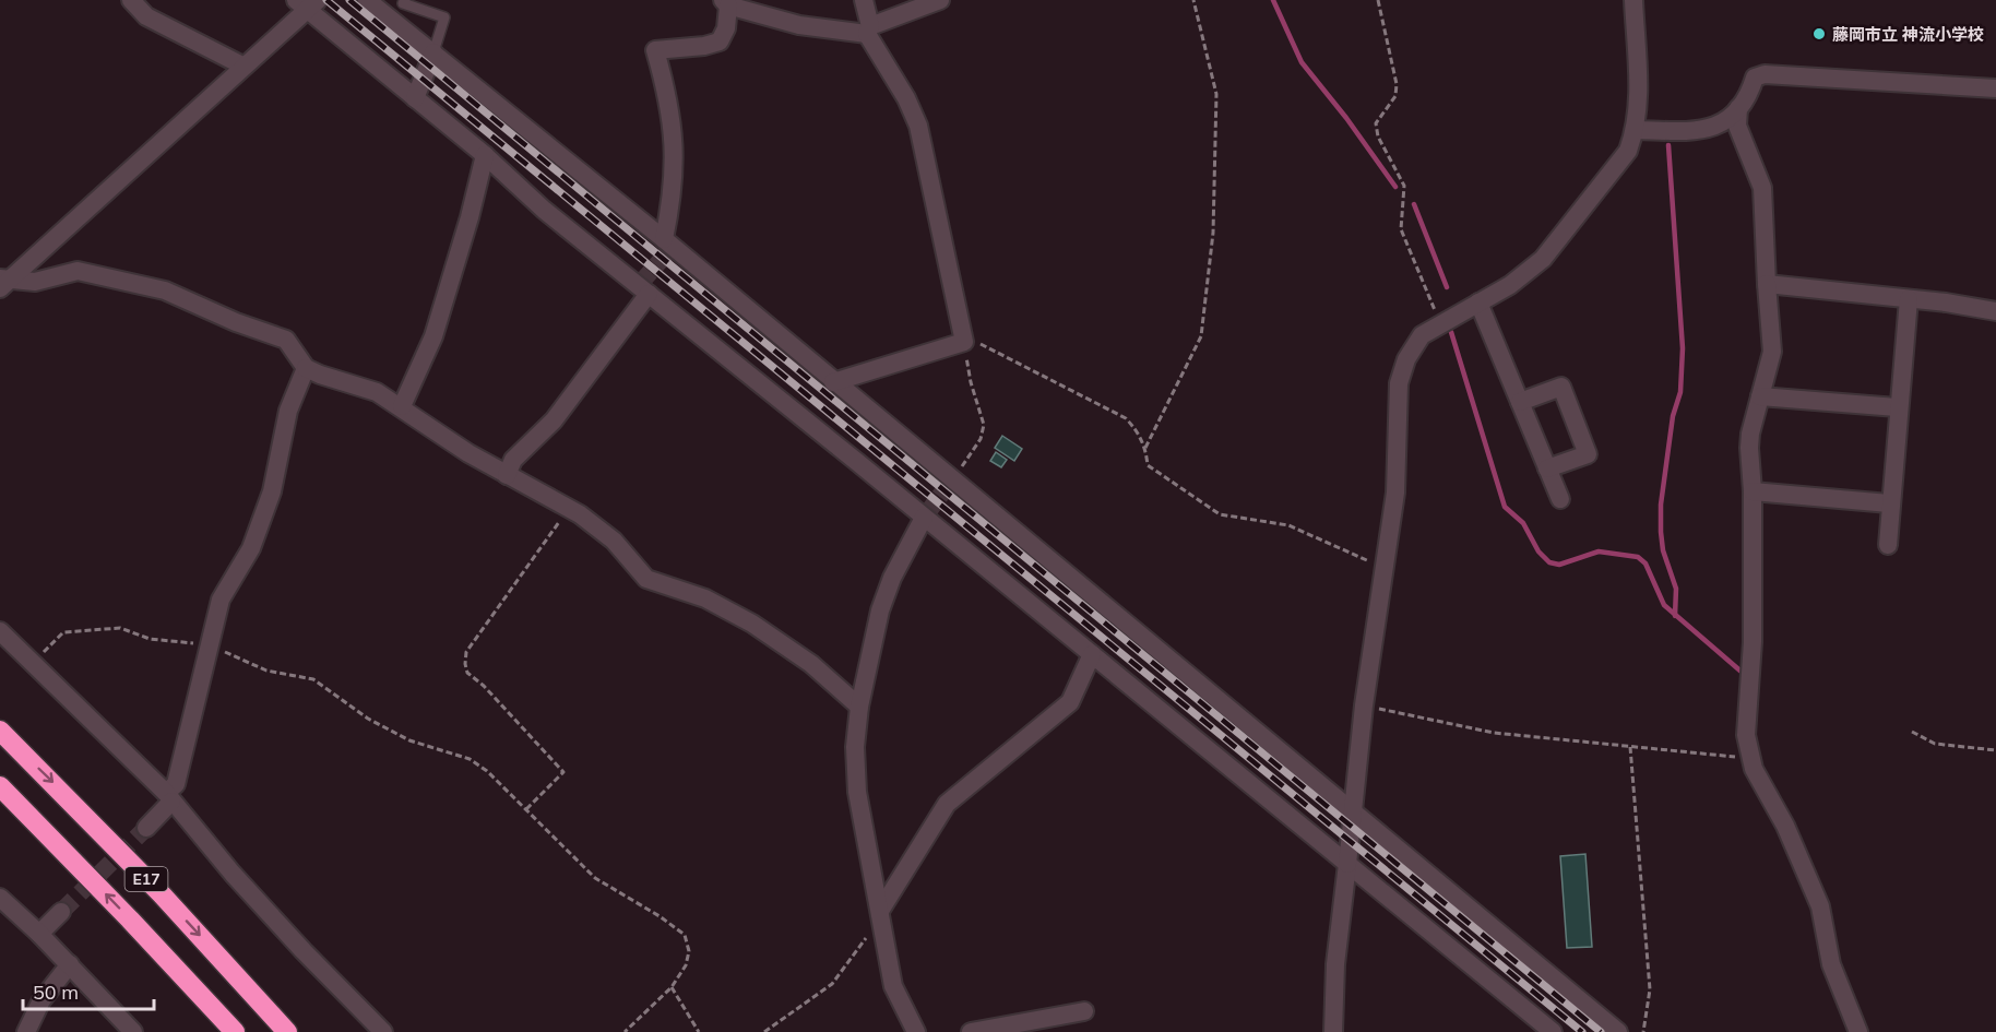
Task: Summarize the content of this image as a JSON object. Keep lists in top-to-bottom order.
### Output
{
  "streets": {
    "highway": ["E17"]
  },
  "places": ["藤岡市立 神流小学校"],
  "scale_bar": "50 m"
}
